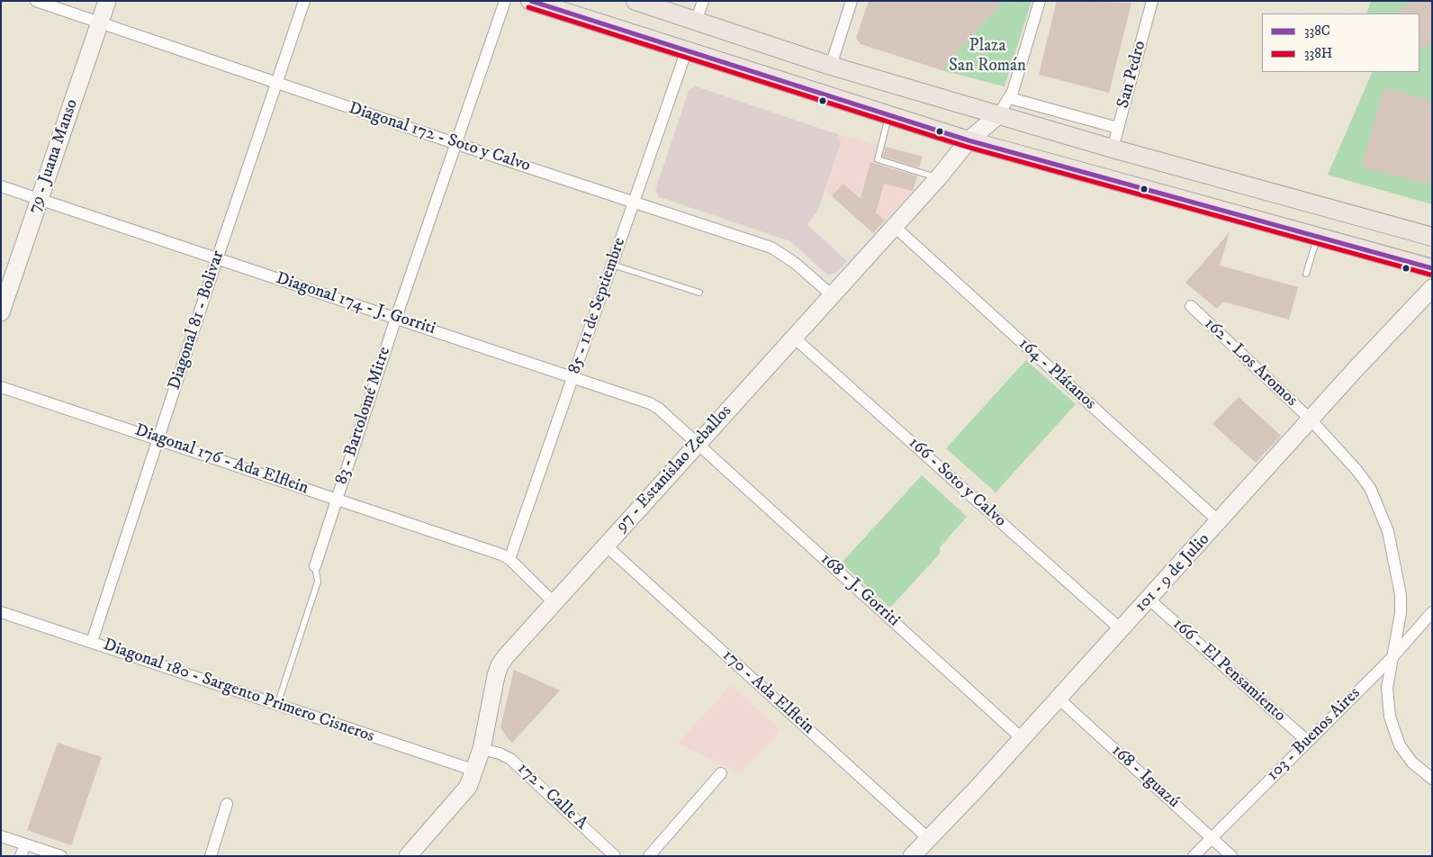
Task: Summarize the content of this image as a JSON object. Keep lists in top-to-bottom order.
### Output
{
  "streets": {
    "street": [
      "San Pedro",
      "Diagonal 172 - Soto y Calvo",
      "79 - Juana Manso",
      "Diagonal 174 - J. Gorriti",
      "85 - 11 de Septiembre",
      "Diagonal 81 - Bolivar",
      "162 - Los Aromos",
      "164 - Plátanos",
      "83 - Bartolomé Mitre",
      "Diagonal 176 - Ada Elflein",
      "97 - Estanislao Zeballos",
      "166 - Soto y Calvo",
      "101 - 9 de Julio",
      "168 - J. Gorriti",
      "166 - El Pensamiento",
      "Diagonal 180 - Sargento Primero Cisneros",
      "170 - Ada Elflein",
      "103 - Buenos Aires",
      "168 - Iguazú",
      "172 - Calle A"
    ]
  },
  "crossings": [
    ["Diagonal 172 - Soto y Calvo", "79 - Juana Manso"],
    ["Diagonal 172 - Soto y Calvo", "85 - 11 de Septiembre"],
    ["Diagonal 172 - Soto y Calvo", "Diagonal 81 - Bolivar"],
    ["Diagonal 172 - Soto y Calvo", "83 - Bartolomé Mitre"],
    ["Diagonal 172 - Soto y Calvo", "97 - Estanislao Zeballos"],
    ["79 - Juana Manso", "Diagonal 174 - J. Gorriti"],
    ["Diagonal 174 - J. Gorriti", "85 - 11 de Septiembre"],
    ["Diagonal 174 - J. Gorriti", "Diagonal 81 - Bolivar"],
    ["Diagonal 174 - J. Gorriti", "83 - Bartolomé Mitre"],
    ["Diagonal 174 - J. Gorriti", "97 - Estanislao Zeballos"],
    ["Diagonal 174 - J. Gorriti", "168 - J. Gorriti"],
    ["85 - 11 de Septiembre", "Diagonal 176 - Ada Elflein"],
    ["Diagonal 81 - Bolivar", "Diagonal 176 - Ada Elflein"],
    ["Diagonal 81 - Bolivar", "Diagonal 180 - Sargento Primero Cisneros"],
    ["162 - Los Aromos", "101 - 9 de Julio"],
    ["162 - Los Aromos", "103 - Buenos Aires"],
    ["164 - Plátanos", "97 - Estanislao Zeballos"],
    ["164 - Plátanos", "101 - 9 de Julio"],
    ["83 - Bartolomé Mitre", "Diagonal 176 - Ada Elflein"],
    ["83 - Bartolomé Mitre", "Diagonal 180 - Sargento Primero Cisneros"],
    ["Diagonal 176 - Ada Elflein", "97 - Estanislao Zeballos"],
    ["97 - Estanislao Zeballos", "166 - Soto y Calvo"],
    ["97 - Estanislao Zeballos", "168 - J. Gorriti"],
    ["97 - Estanislao Zeballos", "Diagonal 180 - Sargento Primero Cisneros"],
    ["97 - Estanislao Zeballos", "170 - Ada Elflein"],
    ["97 - Estanislao Zeballos", "172 - Calle A"],
    ["166 - Soto y Calvo", "101 - 9 de Julio"],
    ["101 - 9 de Julio", "168 - J. Gorriti"],
    ["101 - 9 de Julio", "166 - El Pensamiento"],
    ["101 - 9 de Julio", "170 - Ada Elflein"],
    ["101 - 9 de Julio", "168 - Iguazú"],
    ["166 - El Pensamiento", "103 - Buenos Aires"],
    ["103 - Buenos Aires", "168 - Iguazú"]
  ],
  "parks": ["Plaza San Román"],
  "lines": ["transit line 338C", "transit line 338H"],
  "legend": ["338C", "338H"]
}
